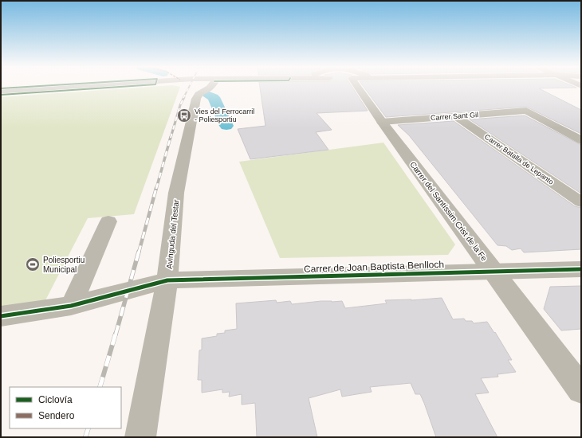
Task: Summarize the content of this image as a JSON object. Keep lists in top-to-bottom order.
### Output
{
  "streets": {
    "street": [
      "Carrer Sant Gil",
      "Carrer Batalla de Lepanto",
      "Carrer del Santíssim Crist de la Fe",
      "Avinguda del Testar",
      "Carrer de Joan Baptista Benlloch"
    ]
  },
  "crossings": [
    ["Carrer Sant Gil", "Carrer Batalla de Lepanto"],
    ["Carrer Sant Gil", "Carrer del Santíssim Crist de la Fe"],
    ["Carrer del Santíssim Crist de la Fe", "Carrer de Joan Baptista Benlloch"],
    ["Avinguda del Testar", "Carrer de Joan Baptista Benlloch"]
  ],
  "places": {
    "bus stop": ["Vies del Ferrocarril - Poliesportiu"],
    "sports": ["Poliesportiu Municipal"]
  },
  "legend": ["Ciclovía", "Sendero"]
}
